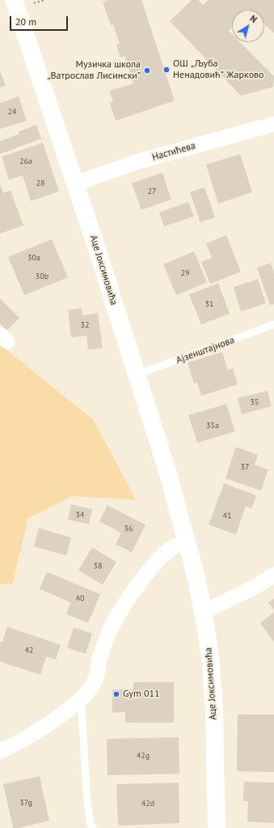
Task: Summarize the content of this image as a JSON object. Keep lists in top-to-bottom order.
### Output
{
  "streets": {
    "main road": ["Аце Јоксимовића"],
    "street": ["Настићева"],
    "lane": ["Ајзенштајнова"]
  },
  "crossings": [
    ["Настићева", "Аце Јоксимовића"],
    ["Аце Јоксимовића", "Ајзенштајнова"]
  ],
  "places": ["ОШ „Љуба Ненадовић” Жарково", "Музичка школа „Ватрослав Лисински”", "Gym 011"],
  "house_numbers": [
    "24",
    "26a",
    "28",
    "27",
    "30a",
    "29",
    "30b",
    "31",
    "32",
    "35",
    "35a",
    "37",
    "34",
    "41",
    "36",
    "38",
    "40",
    "42",
    "42g",
    "37g",
    "42d"
  ],
  "scale_bar": "20 m",
  "north": "top right"
}
